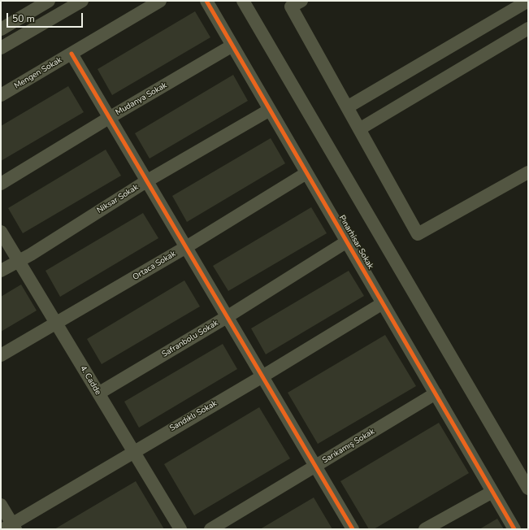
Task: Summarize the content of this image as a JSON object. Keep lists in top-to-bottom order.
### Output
{
  "streets": {
    "street": [
      "Mengen Sokak",
      "Mudanya Sokak",
      "Niksar Sokak",
      "Pınarhisar Sokak",
      "Ortaca Sokak",
      "Safranbolu Sokak",
      "4. Cadde",
      "Sandıklı Sokak",
      "Sarıkamış Sokak"
    ]
  },
  "crossings": [
    ["Mudanya Sokak", "Pınarhisar Sokak"],
    ["Niksar Sokak", "Pınarhisar Sokak"],
    ["Niksar Sokak", "4. Cadde"],
    ["Pınarhisar Sokak", "Ortaca Sokak"],
    ["Pınarhisar Sokak", "Safranbolu Sokak"],
    ["Pınarhisar Sokak", "Sandıklı Sokak"],
    ["Pınarhisar Sokak", "Sarıkamış Sokak"],
    ["Ortaca Sokak", "4. Cadde"],
    ["Safranbolu Sokak", "4. Cadde"],
    ["4. Cadde", "Sandıklı Sokak"]
  ],
  "scale_bar": "50 m"
}
